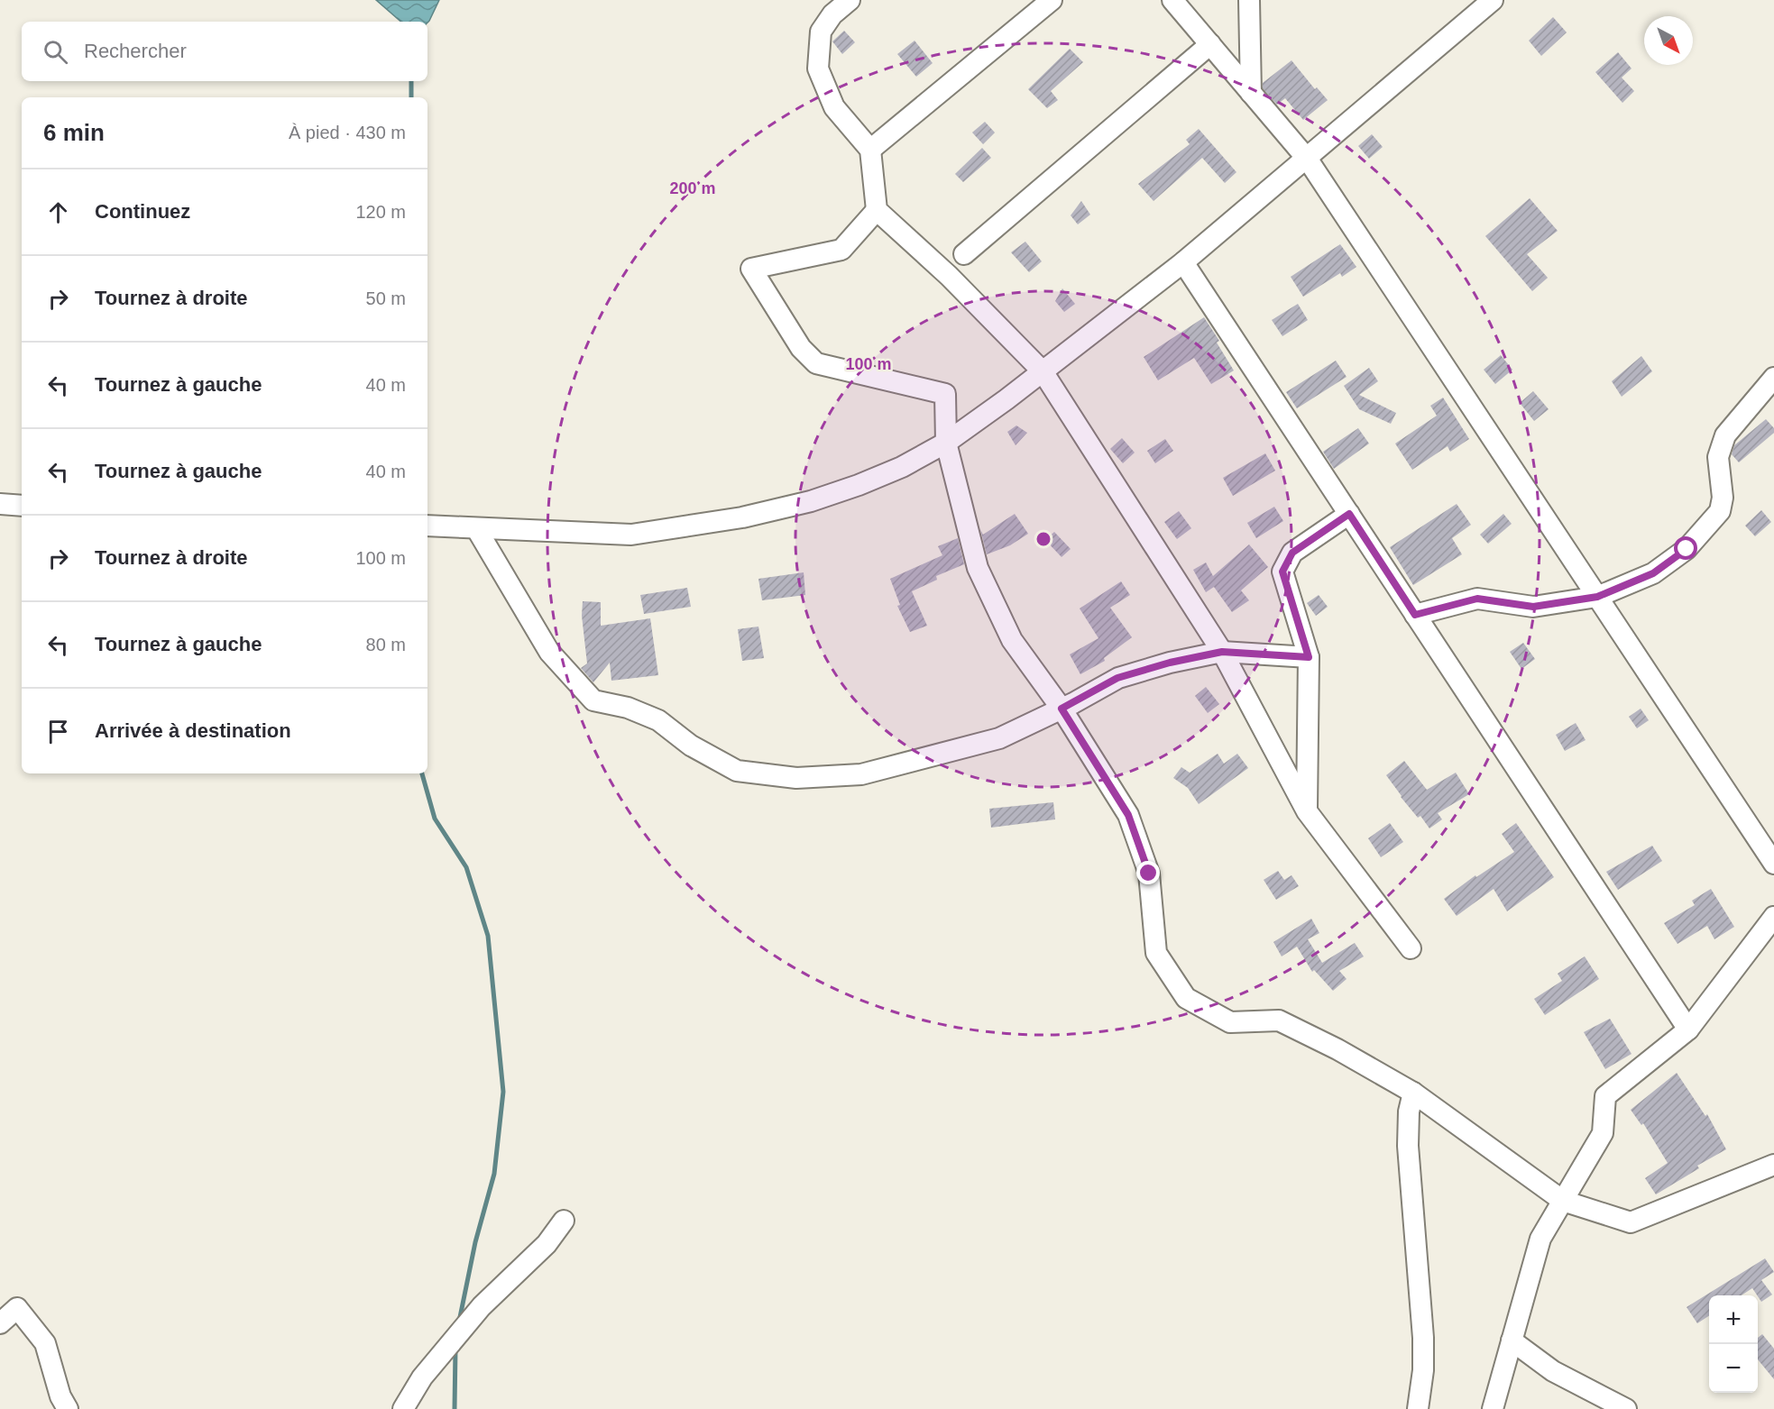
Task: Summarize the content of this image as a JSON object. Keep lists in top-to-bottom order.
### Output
{
  "north": "bottom right",
  "page": {
    "search": "Rechercher",
    "heading": ["6 min", "À pied · 430 m"],
    "list": [
      ["Continuez", "120 m"],
      ["Tournez à droite", "50 m"],
      ["Tournez à gauche", "40 m"],
      ["Tournez à gauche", "40 m"],
      ["Tournez à droite", "100 m"],
      ["Tournez à gauche", "80 m"],
      "Arrivée à destination"
    ],
    "map_buttons": ["+", "−"]
  },
  "rings": ["200 m", "100 m"]
}
